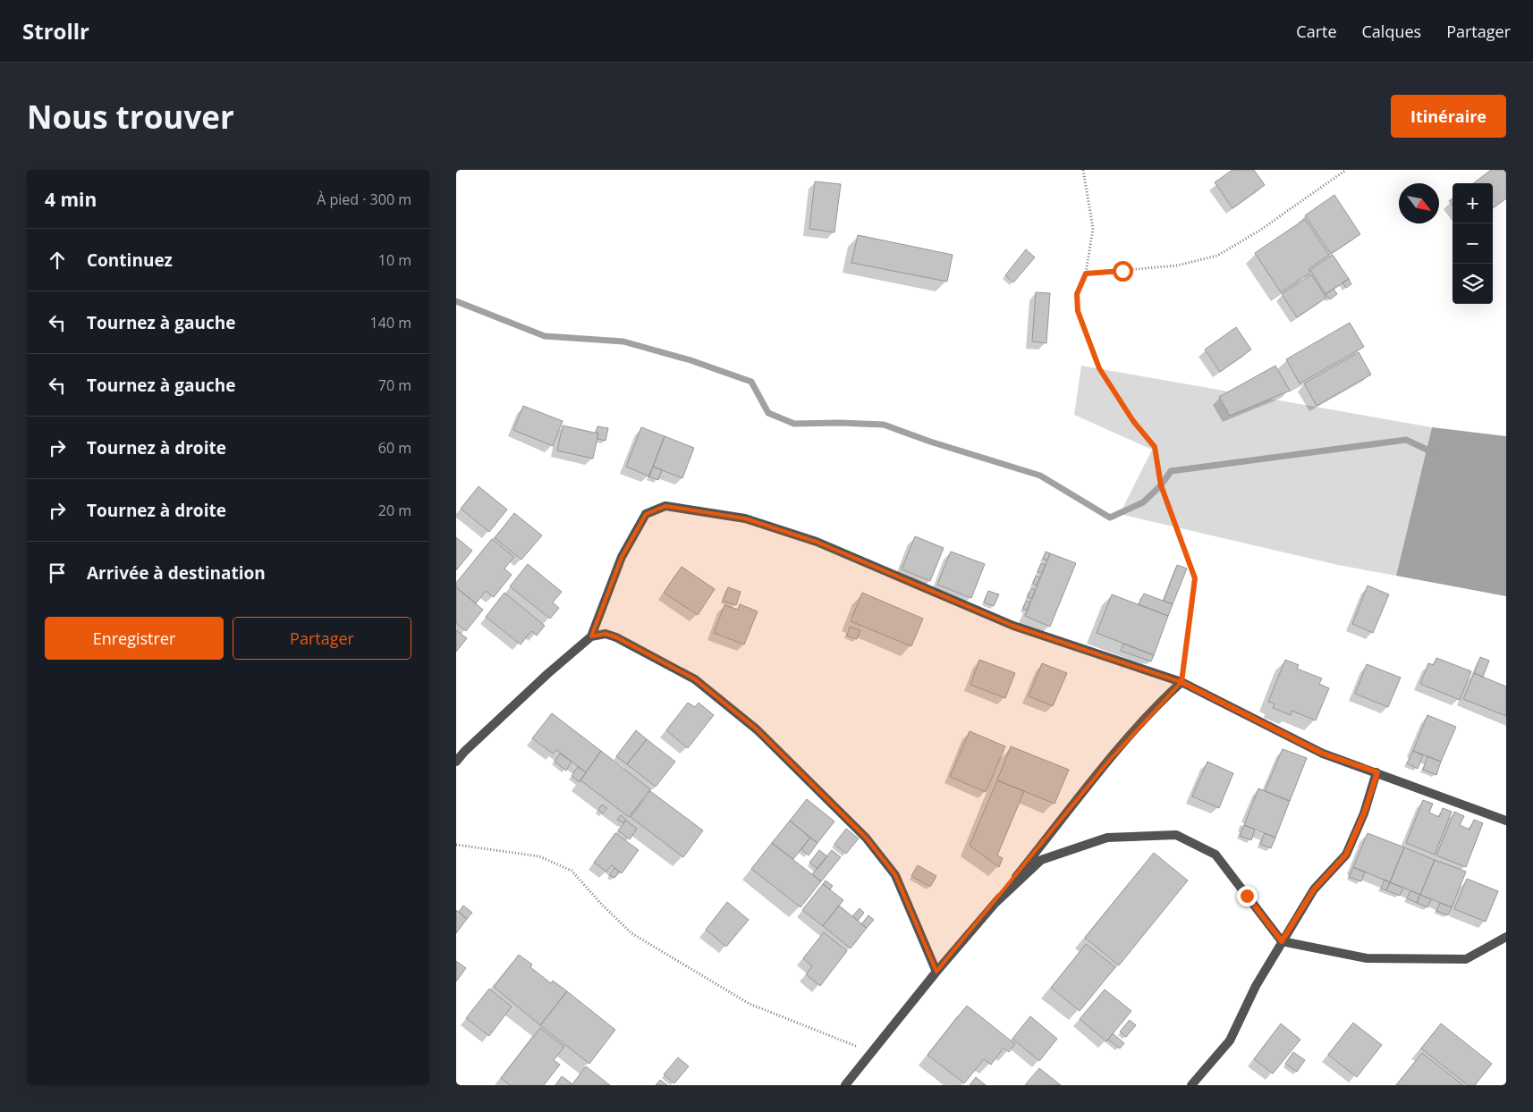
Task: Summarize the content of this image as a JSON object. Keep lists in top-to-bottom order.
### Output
{
  "north": "bottom right",
  "page": {
    "header": "Strollr",
    "nav": ["Carte", "Calques", "Partager"],
    "buttons": [
      "Itinéraire",
      ["Enregistrer", "Partager"]
    ],
    "title": "Nous trouver",
    "heading": ["4 min", "À pied · 300 m"],
    "map_buttons": ["+", "−"],
    "list": [
      ["Continuez", "10 m"],
      ["Tournez à gauche", "140 m"],
      ["Tournez à gauche", "70 m"],
      ["Tournez à droite", "60 m"],
      ["Tournez à droite", "20 m"],
      "Arrivée à destination"
    ]
  }
}
